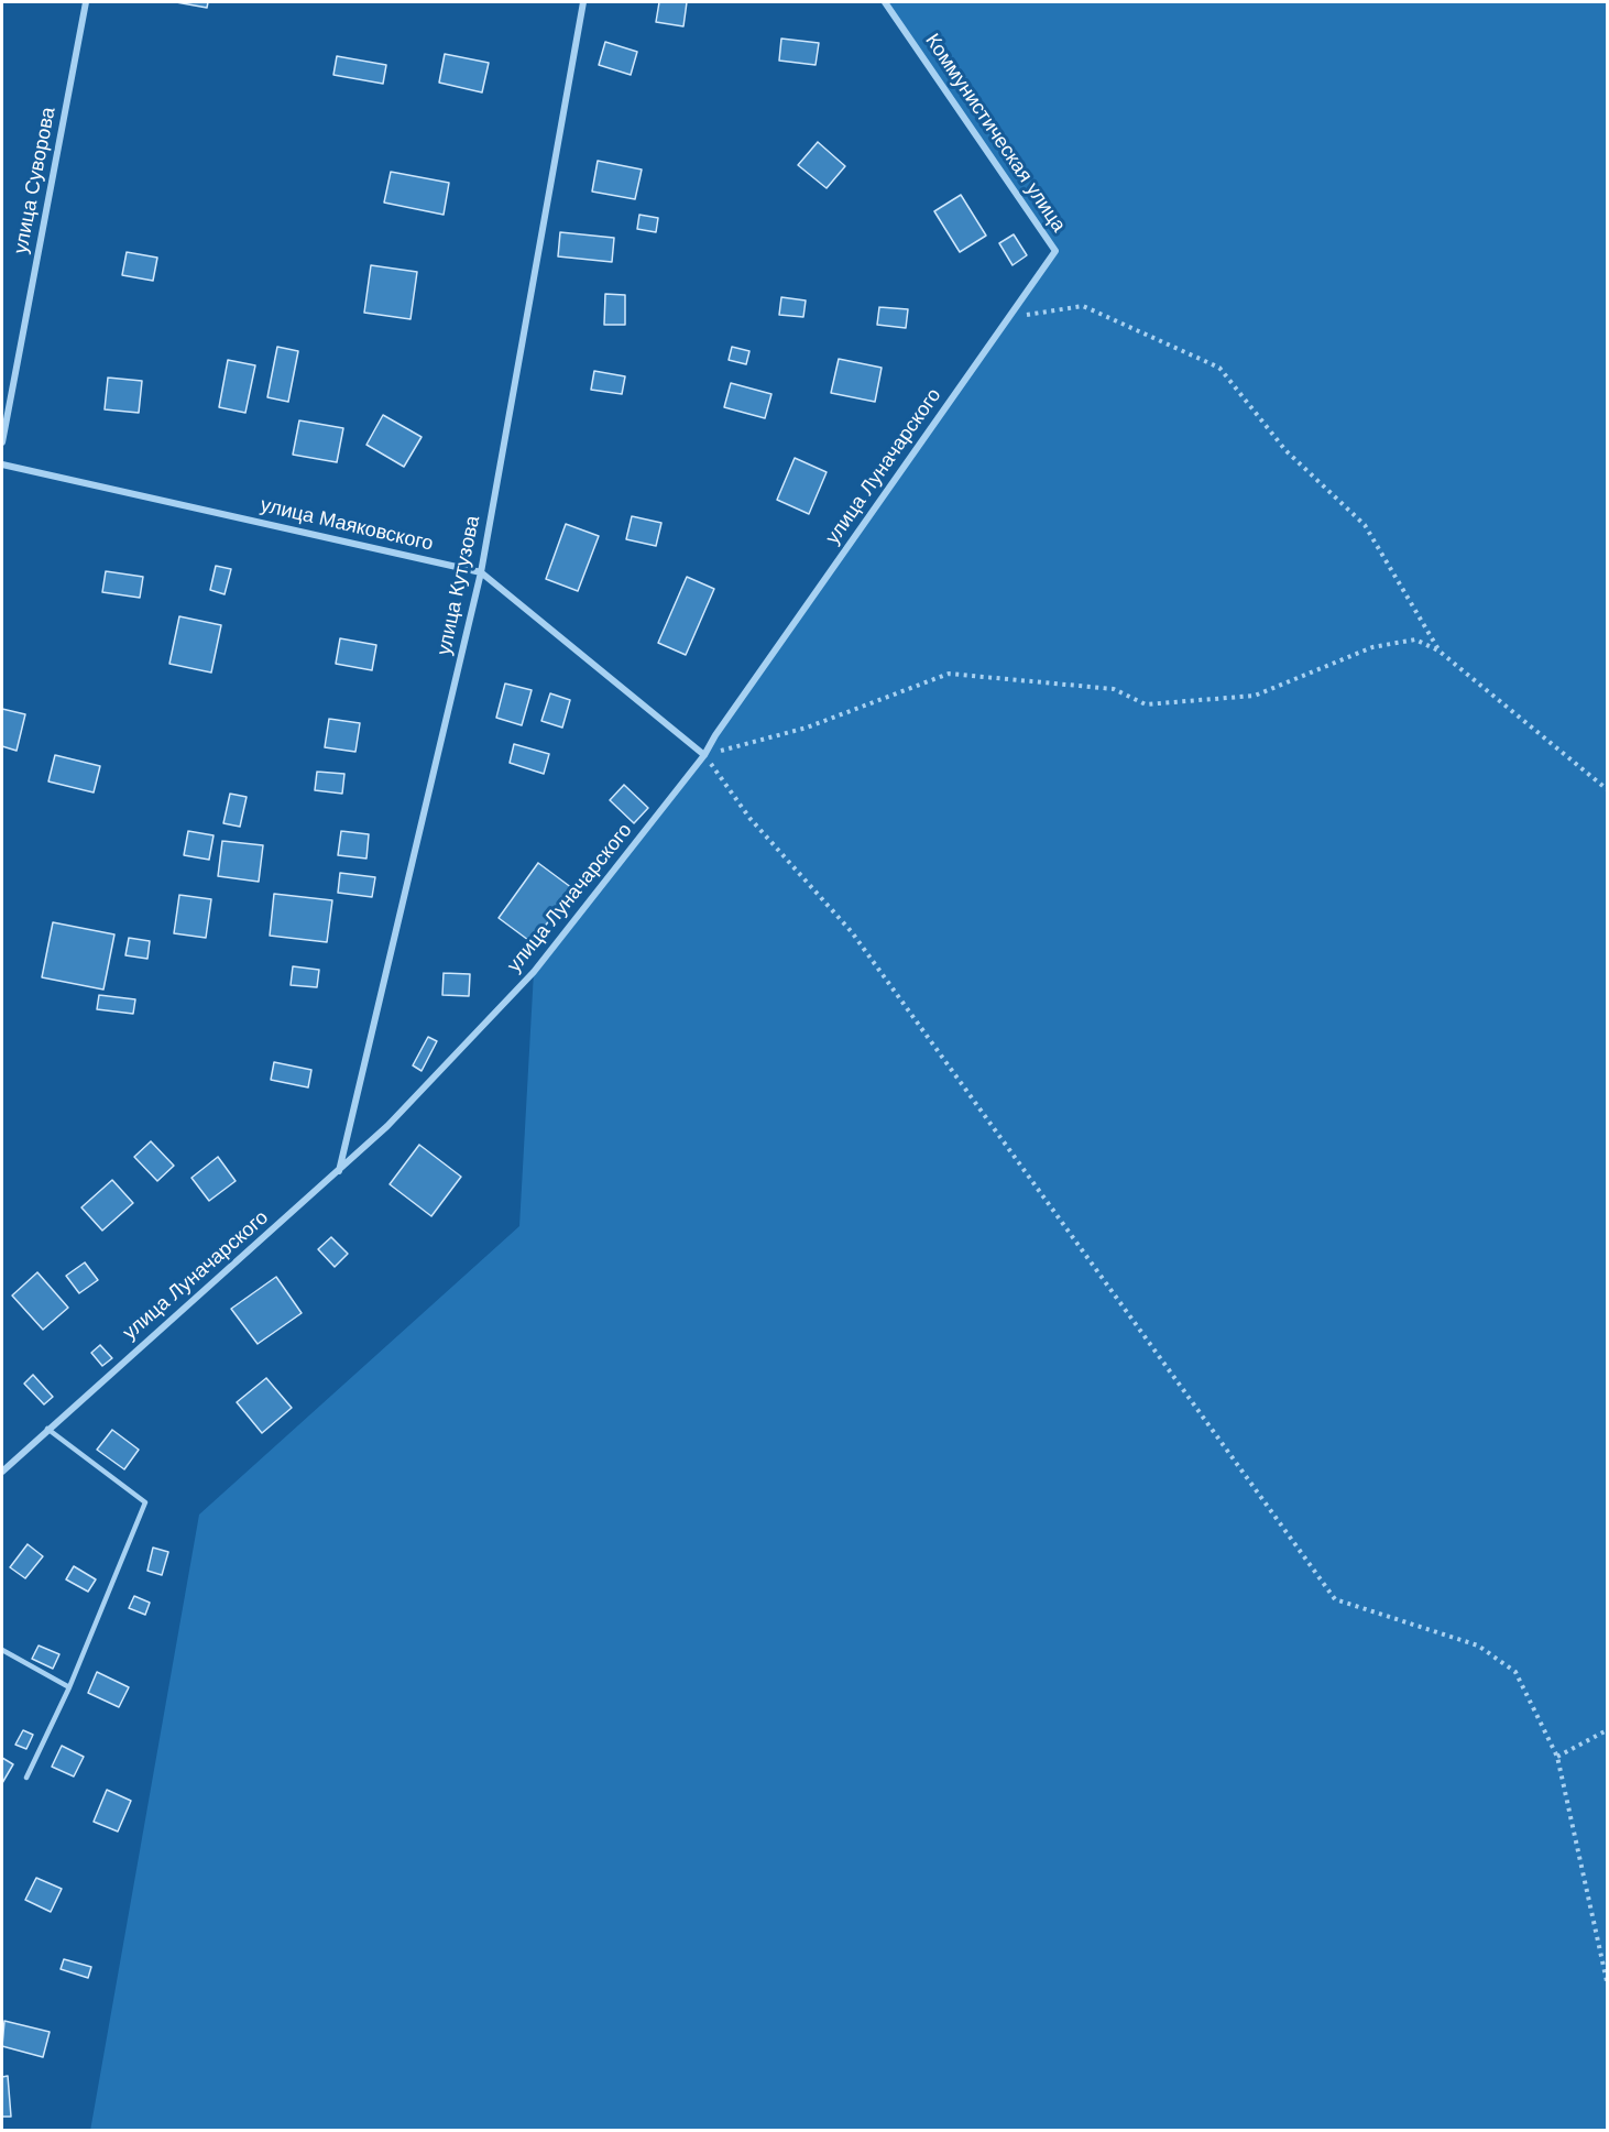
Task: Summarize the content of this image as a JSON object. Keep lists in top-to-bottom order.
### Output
{
  "streets": {
    "street": [
      "Коммунистическая улица",
      "улица Суворова",
      "улица Луначарского",
      "улица Маяковского",
      "улица Кутузова"
    ]
  },
  "crossings": [
    ["Коммунистическая улица", "улица Луначарского"],
    ["улица Луначарского", "улица Маяковского"],
    ["улица Луначарского", "улица Кутузова"],
    ["улица Маяковского", "улица Кутузова"]
  ]
}
